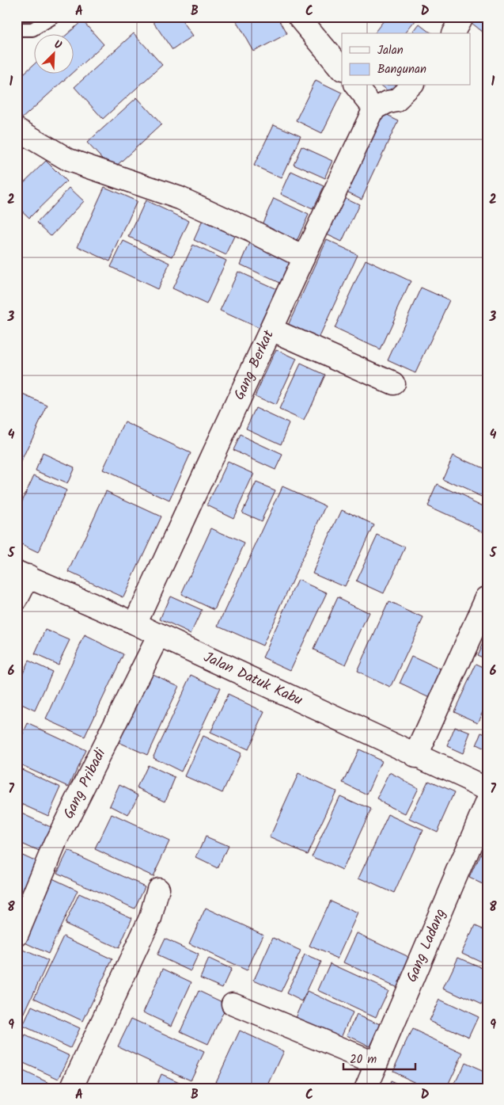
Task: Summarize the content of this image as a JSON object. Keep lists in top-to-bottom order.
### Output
{
  "streets": {
    "street": [
      "Gang Berkat",
      "Jalan Datuk Kabu",
      "Gang Pribadi",
      "Gang Ladang"
    ]
  },
  "crossings": [
    ["Gang Berkat", "Jalan Datuk Kabu"],
    ["Jalan Datuk Kabu", "Gang Pribadi"]
  ],
  "legend": ["Jalan", "Bangunan"],
  "scale_bar": "20 m",
  "north": "top right",
  "grid": {
    "columns": [
      "A",
      "B",
      "C",
      "D"
    ],
    "rows": [
      "1",
      "2",
      "3",
      "4",
      "5",
      "6",
      "7",
      "8",
      "9"
    ]
  }
}
